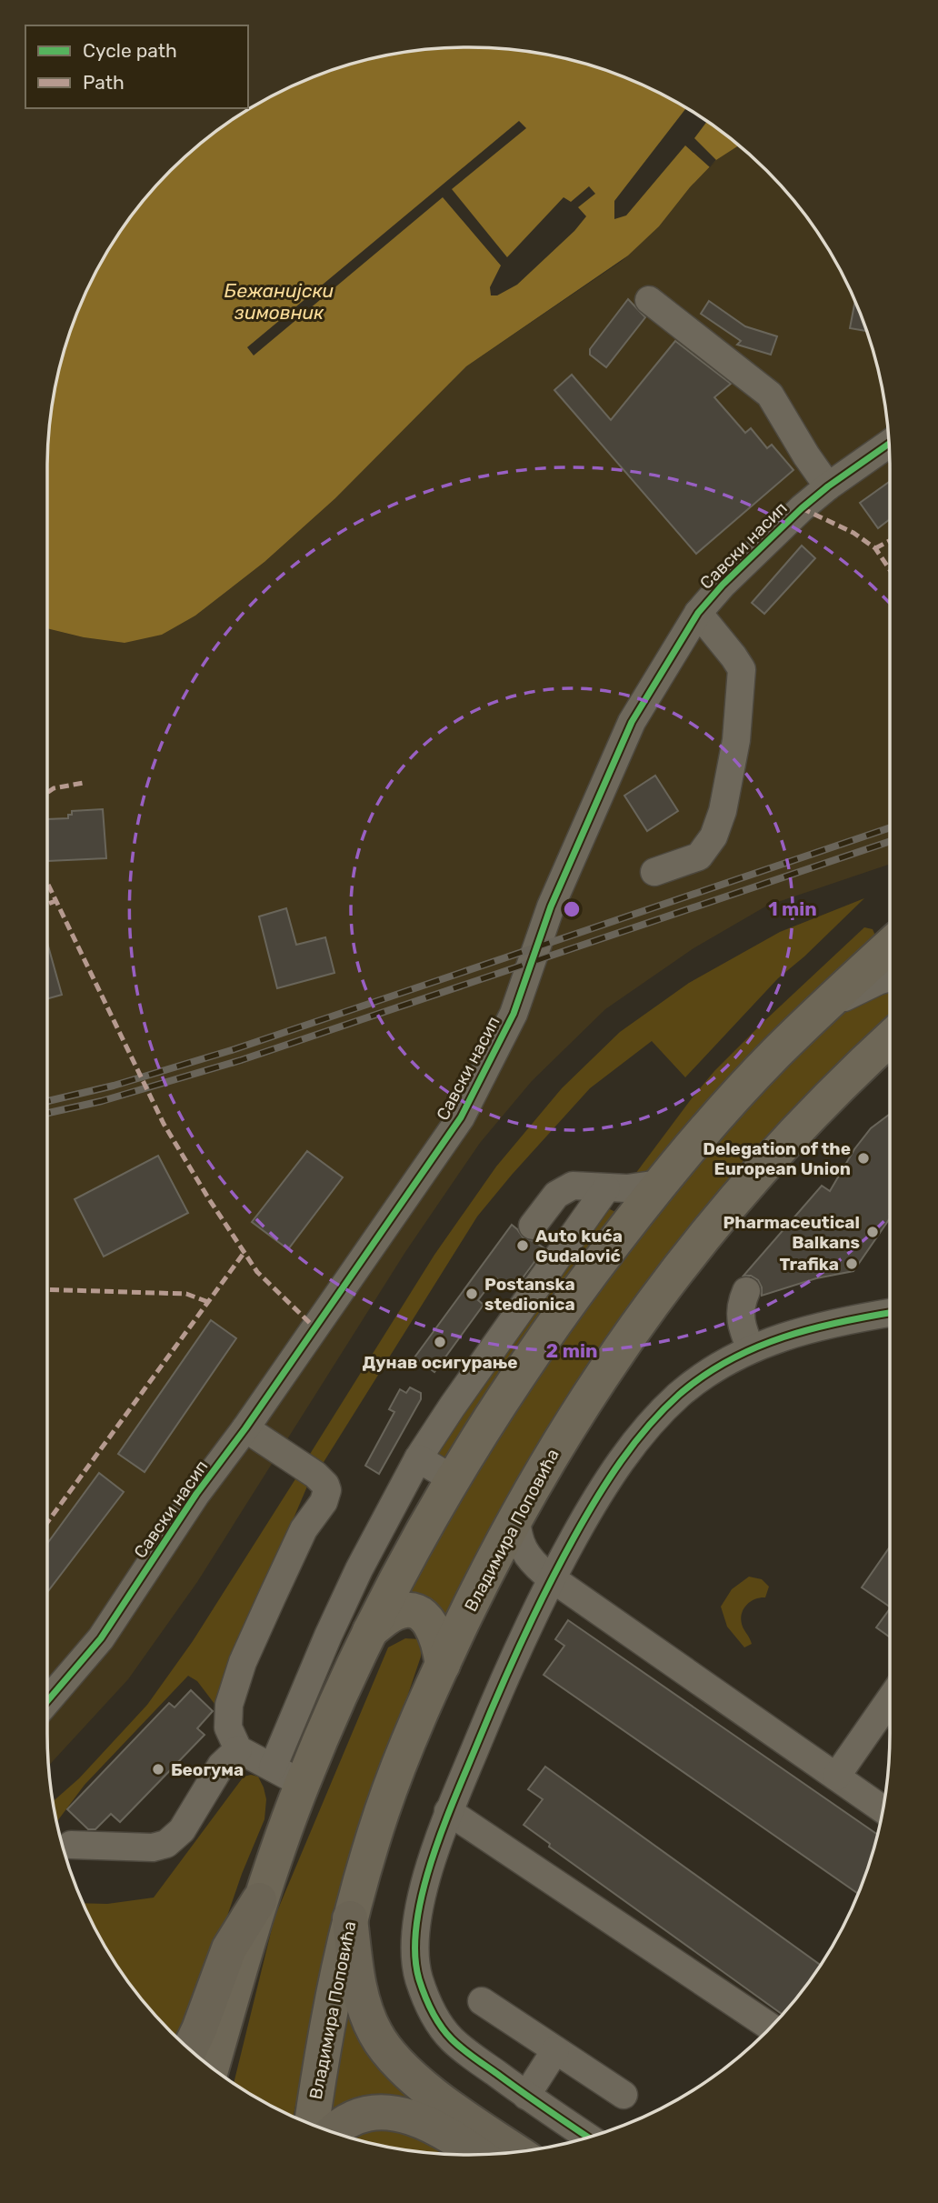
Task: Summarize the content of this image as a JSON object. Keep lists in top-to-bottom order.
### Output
{
  "streets": {
    "main road": ["Владимира Поповића"],
    "street": ["Савски насип"]
  },
  "water": ["Бежанијски зимовник"],
  "places": [
    "Delegation of the European Union",
    "Pharmaceutical Balkans",
    "Auto kuća Gudalović",
    "Trafika",
    "Postanska stedionica",
    "Дунав осигурање",
    "Беогума"
  ],
  "legend": ["Cycle path", "Path"],
  "rings": ["1 min", "2 min"]
}
